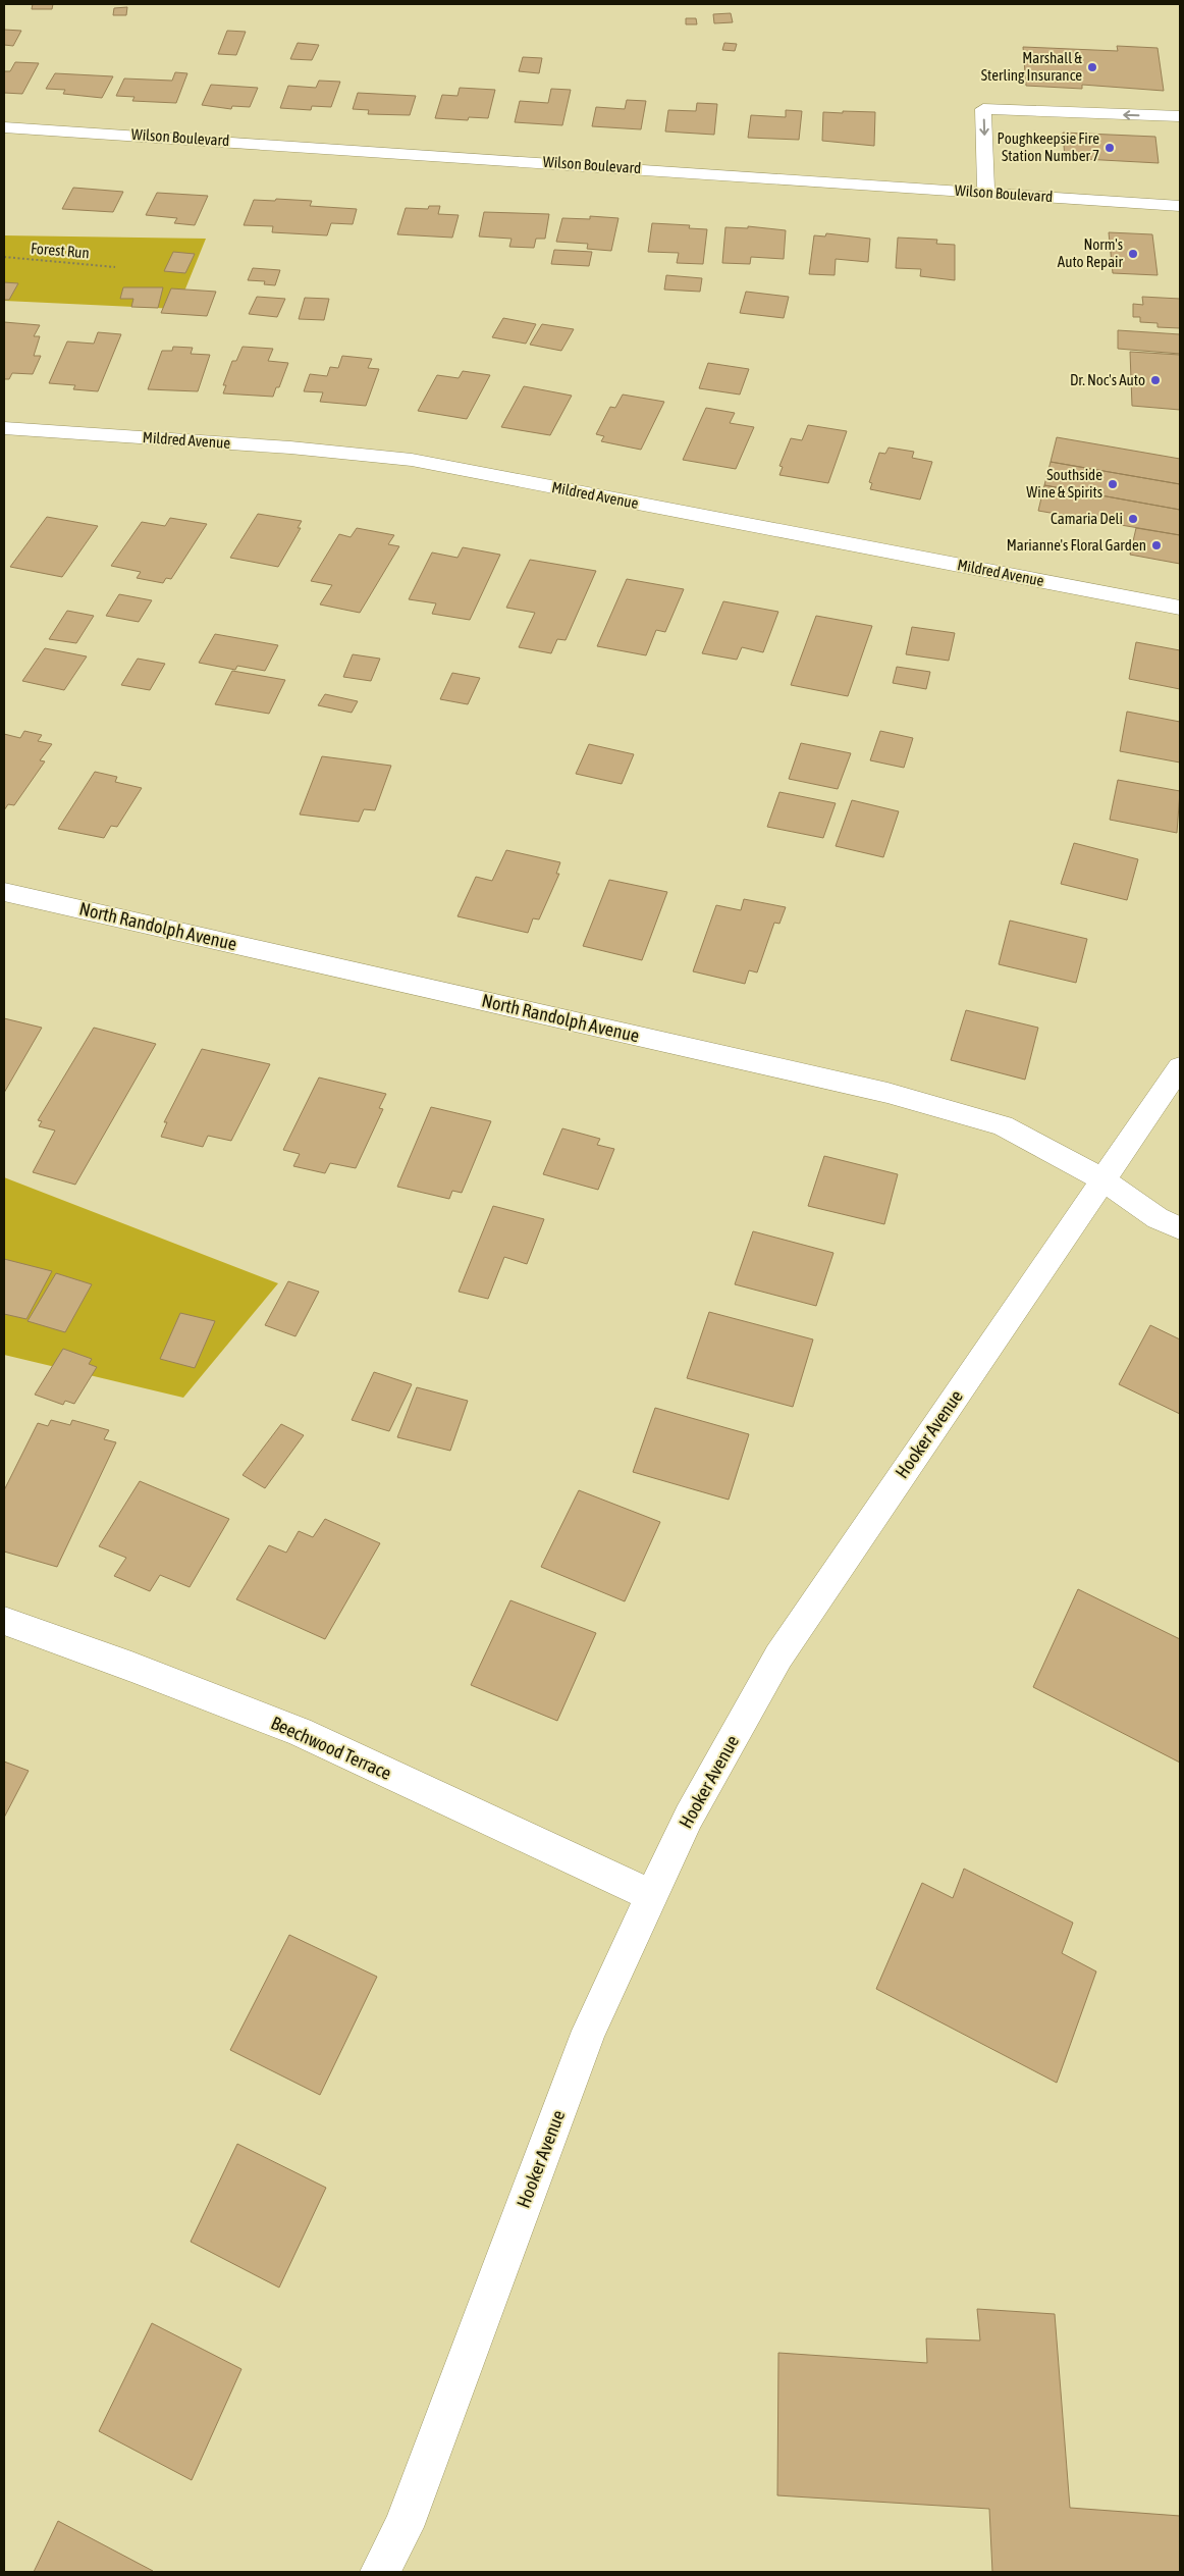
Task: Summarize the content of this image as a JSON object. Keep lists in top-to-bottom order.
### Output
{
  "streets": {
    "street": [
      "Wilson Boulevard",
      "Mildred Avenue",
      "North Randolph Avenue",
      "Hooker Avenue",
      "Beechwood Terrace"
    ],
    "path": ["Forest Run"]
  },
  "crossings": [
    ["North Randolph Avenue", "Hooker Avenue"],
    ["Hooker Avenue", "Beechwood Terrace"]
  ],
  "places": [
    "Marshall & Sterling Insurance",
    "Poughkeepsie Fire Station Number 7",
    "Norm's Auto Repair",
    "Dr. Noc's Auto",
    "Southside Wine & Spirits",
    "Camaria Deli",
    "Marianne's Floral Garden"
  ]
}
